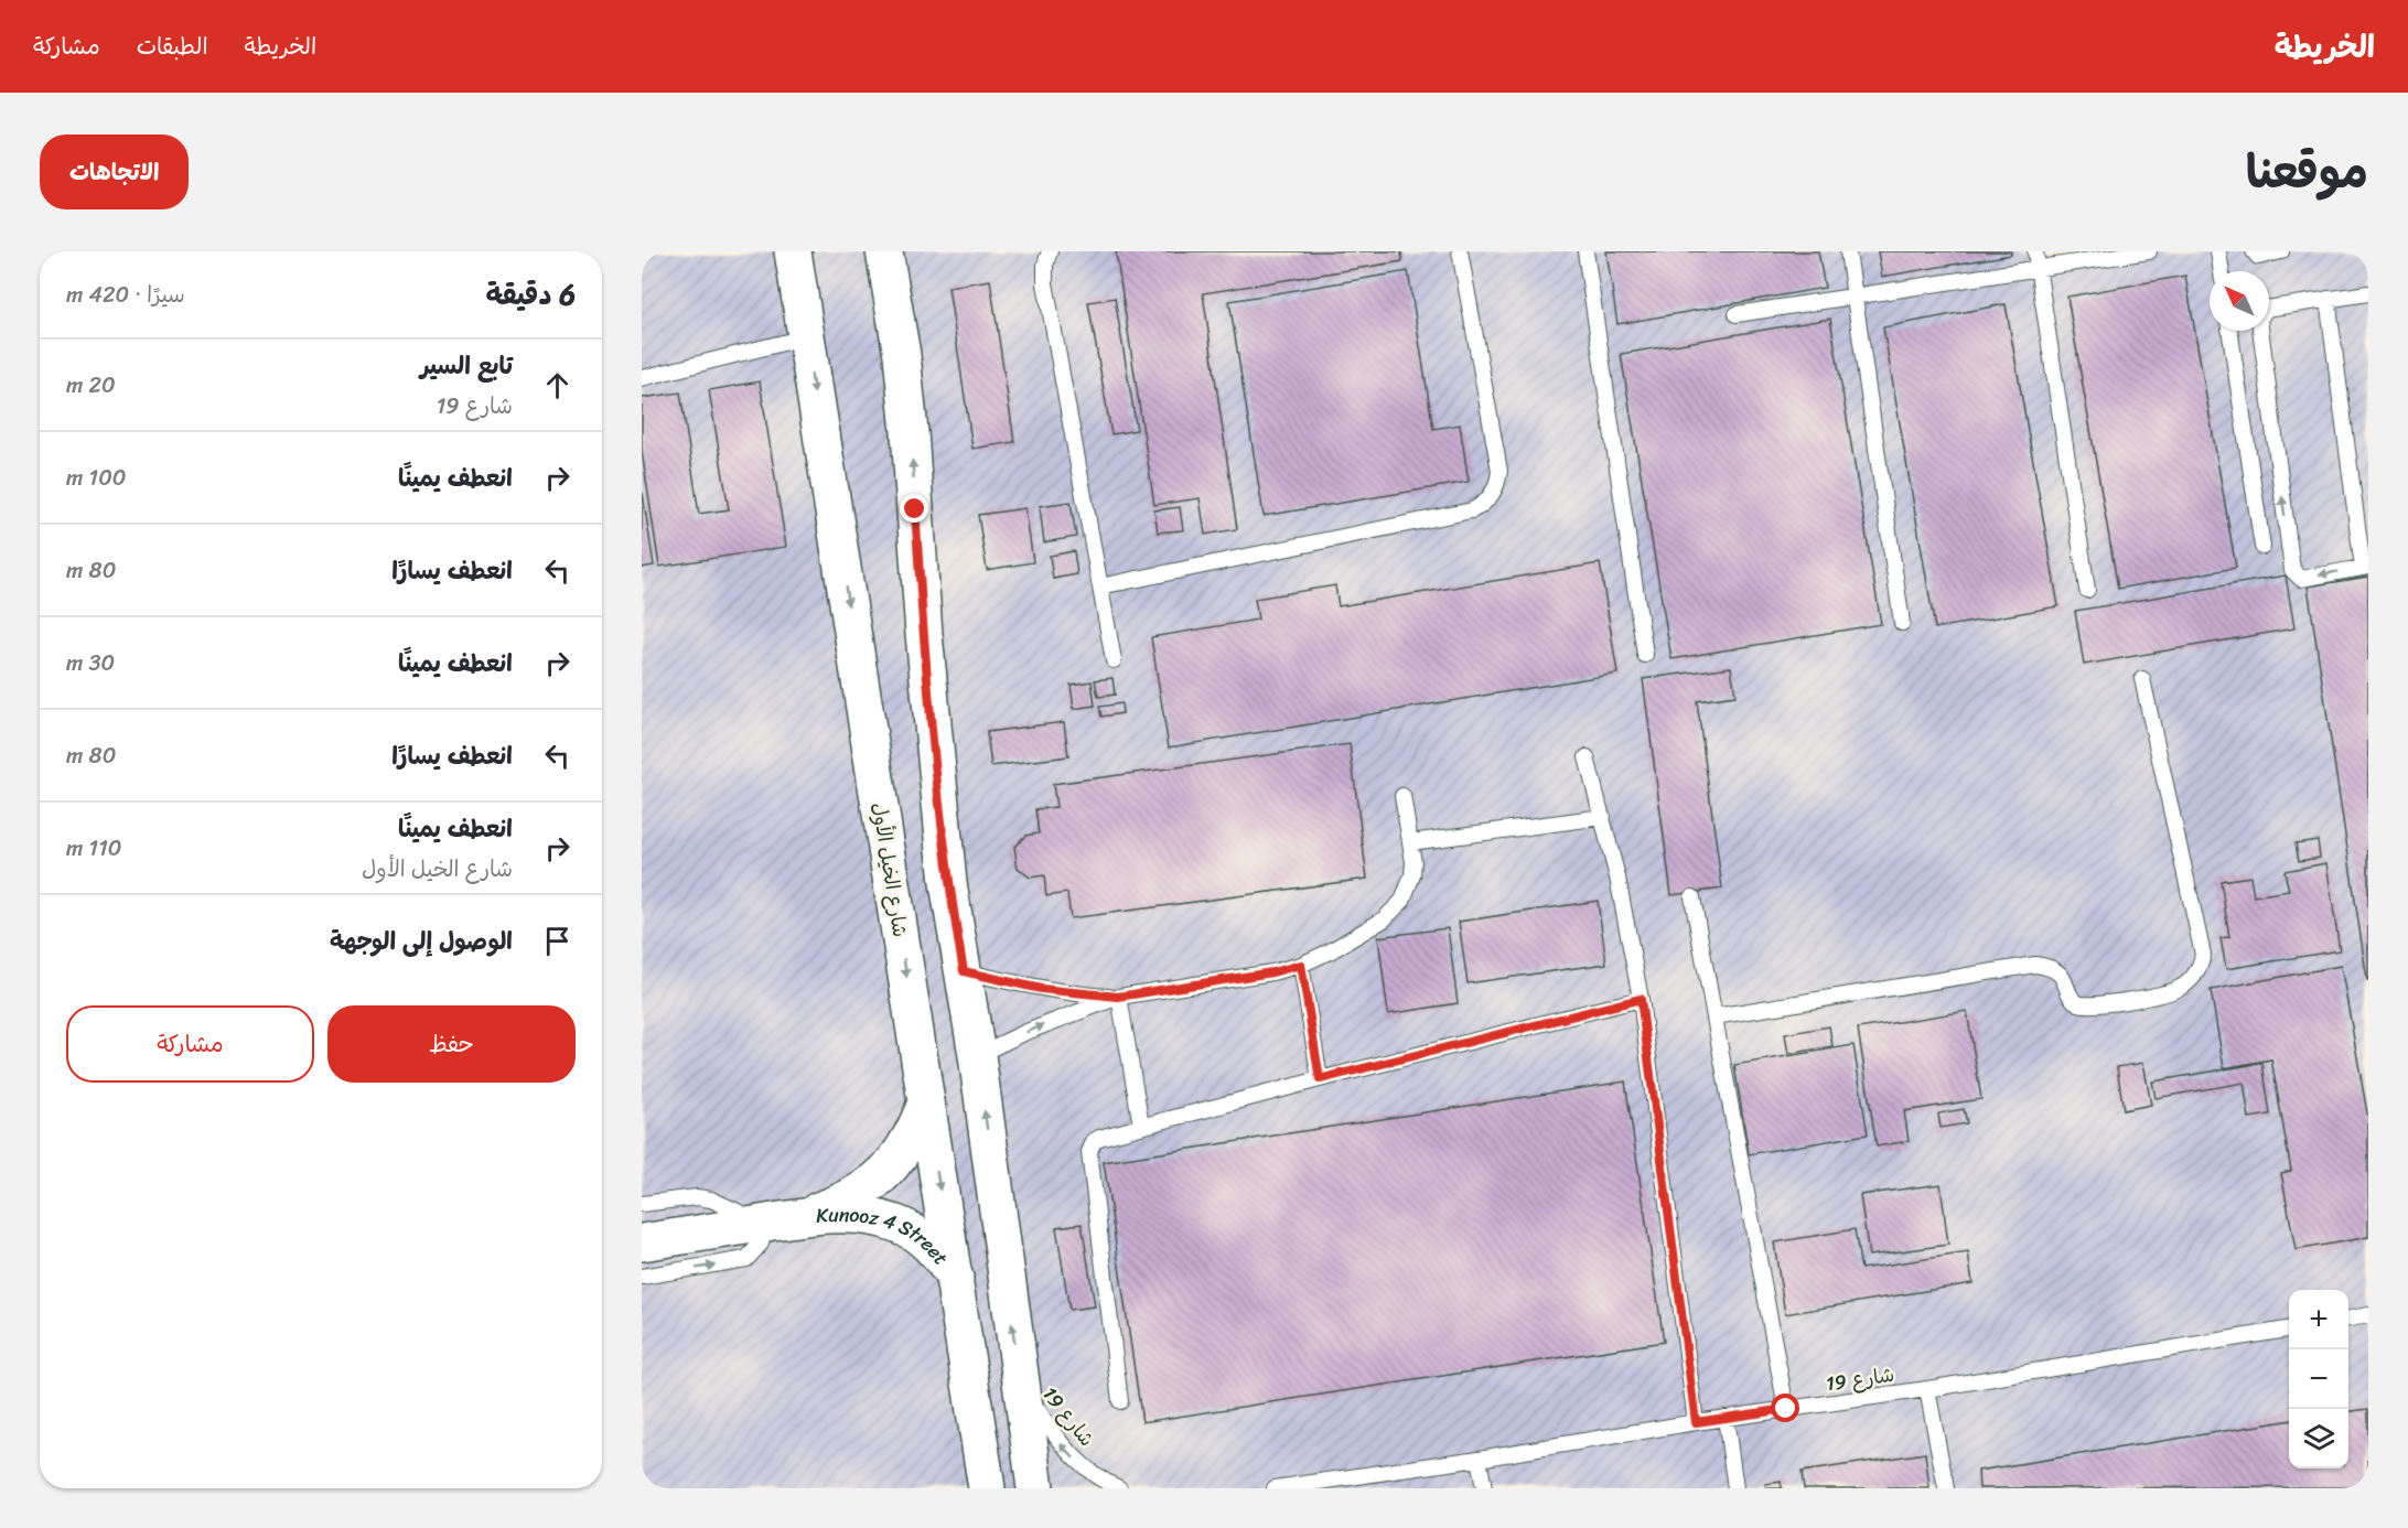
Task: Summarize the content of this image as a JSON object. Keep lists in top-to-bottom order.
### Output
{
  "streets": {
    "main road": ["شارع الخيل الأول", "Kunooz 4 Street"],
    "lane": ["شارع 19"]
  },
  "crossings": [
    ["شارع الخيل الأول", "Kunooz 4 Street"]
  ],
  "north": "top left",
  "page": {
    "header": "الخريطة",
    "nav": ["الخريطة", "الطبقات", "مشاركة"],
    "title": "موقعنا",
    "buttons": [
      "الاتجاهات",
      ["حفظ", "مشاركة"]
    ],
    "heading": ["6 دقيقة", "سيرًا · 420 m"],
    "list": [
      ["تابع السير", "شارع 19", "20 m"],
      ["انعطف يمينًا", "100 m"],
      ["انعطف يسارًا", "80 m"],
      ["انعطف يمينًا", "30 m"],
      ["انعطف يسارًا", "80 m"],
      ["انعطف يمينًا", "شارع الخيل الأول", "110 m"],
      "الوصول إلى الوجهة"
    ],
    "map_buttons": ["+", "−"]
  }
}
